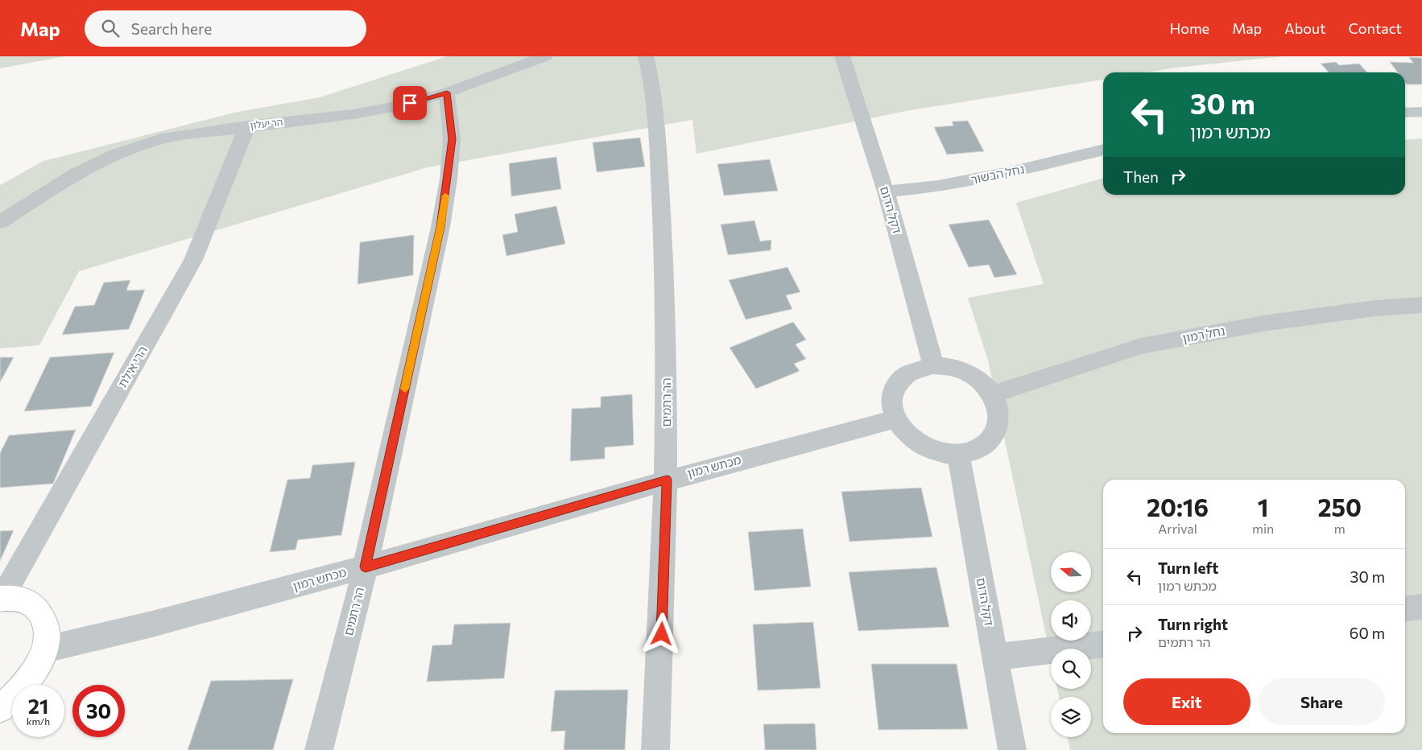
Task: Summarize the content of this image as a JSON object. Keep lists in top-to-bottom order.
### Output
{
  "streets": {
    "street": [
      "הר יעלון",
      "נחל הבשור",
      "דקל הדום",
      "נחל רמון",
      "הרי אילת",
      "הר רתמים",
      "מכתש רמון"
    ]
  },
  "crossings": [
    ["הר יעלון", "הרי אילת"],
    ["הר יעלון", "הר רתמים"],
    ["נחל הבשור", "דקל הדום"],
    ["דקל הדום", "נחל רמון"],
    ["דקל הדום", "מכתש רמון"],
    ["נחל רמון", "מכתש רמון"],
    ["הר רתמים", "מכתש רמון"]
  ],
  "north": "left",
  "page": {
    "header": "Map",
    "search": "Search here",
    "nav": [
      "Home",
      "Map",
      "About",
      "Contact"
    ],
    "turn": ["30 m", "מכתש רמון"],
    "then": "Then",
    "eta": [
      "20:16",
      "Arrival",
      "1",
      "min",
      "250",
      "m"
    ],
    "list": [
      {
        "name": "Turn left",
        "note": "מכתש רמון",
        "value": "30 m"
      },
      {
        "name": "Turn right",
        "note": "הר רתמים",
        "value": "60 m"
      }
    ],
    "buttons": ["Exit", "Share"],
    "speed": "21 km/h",
    "limit": "30"
  }
}
